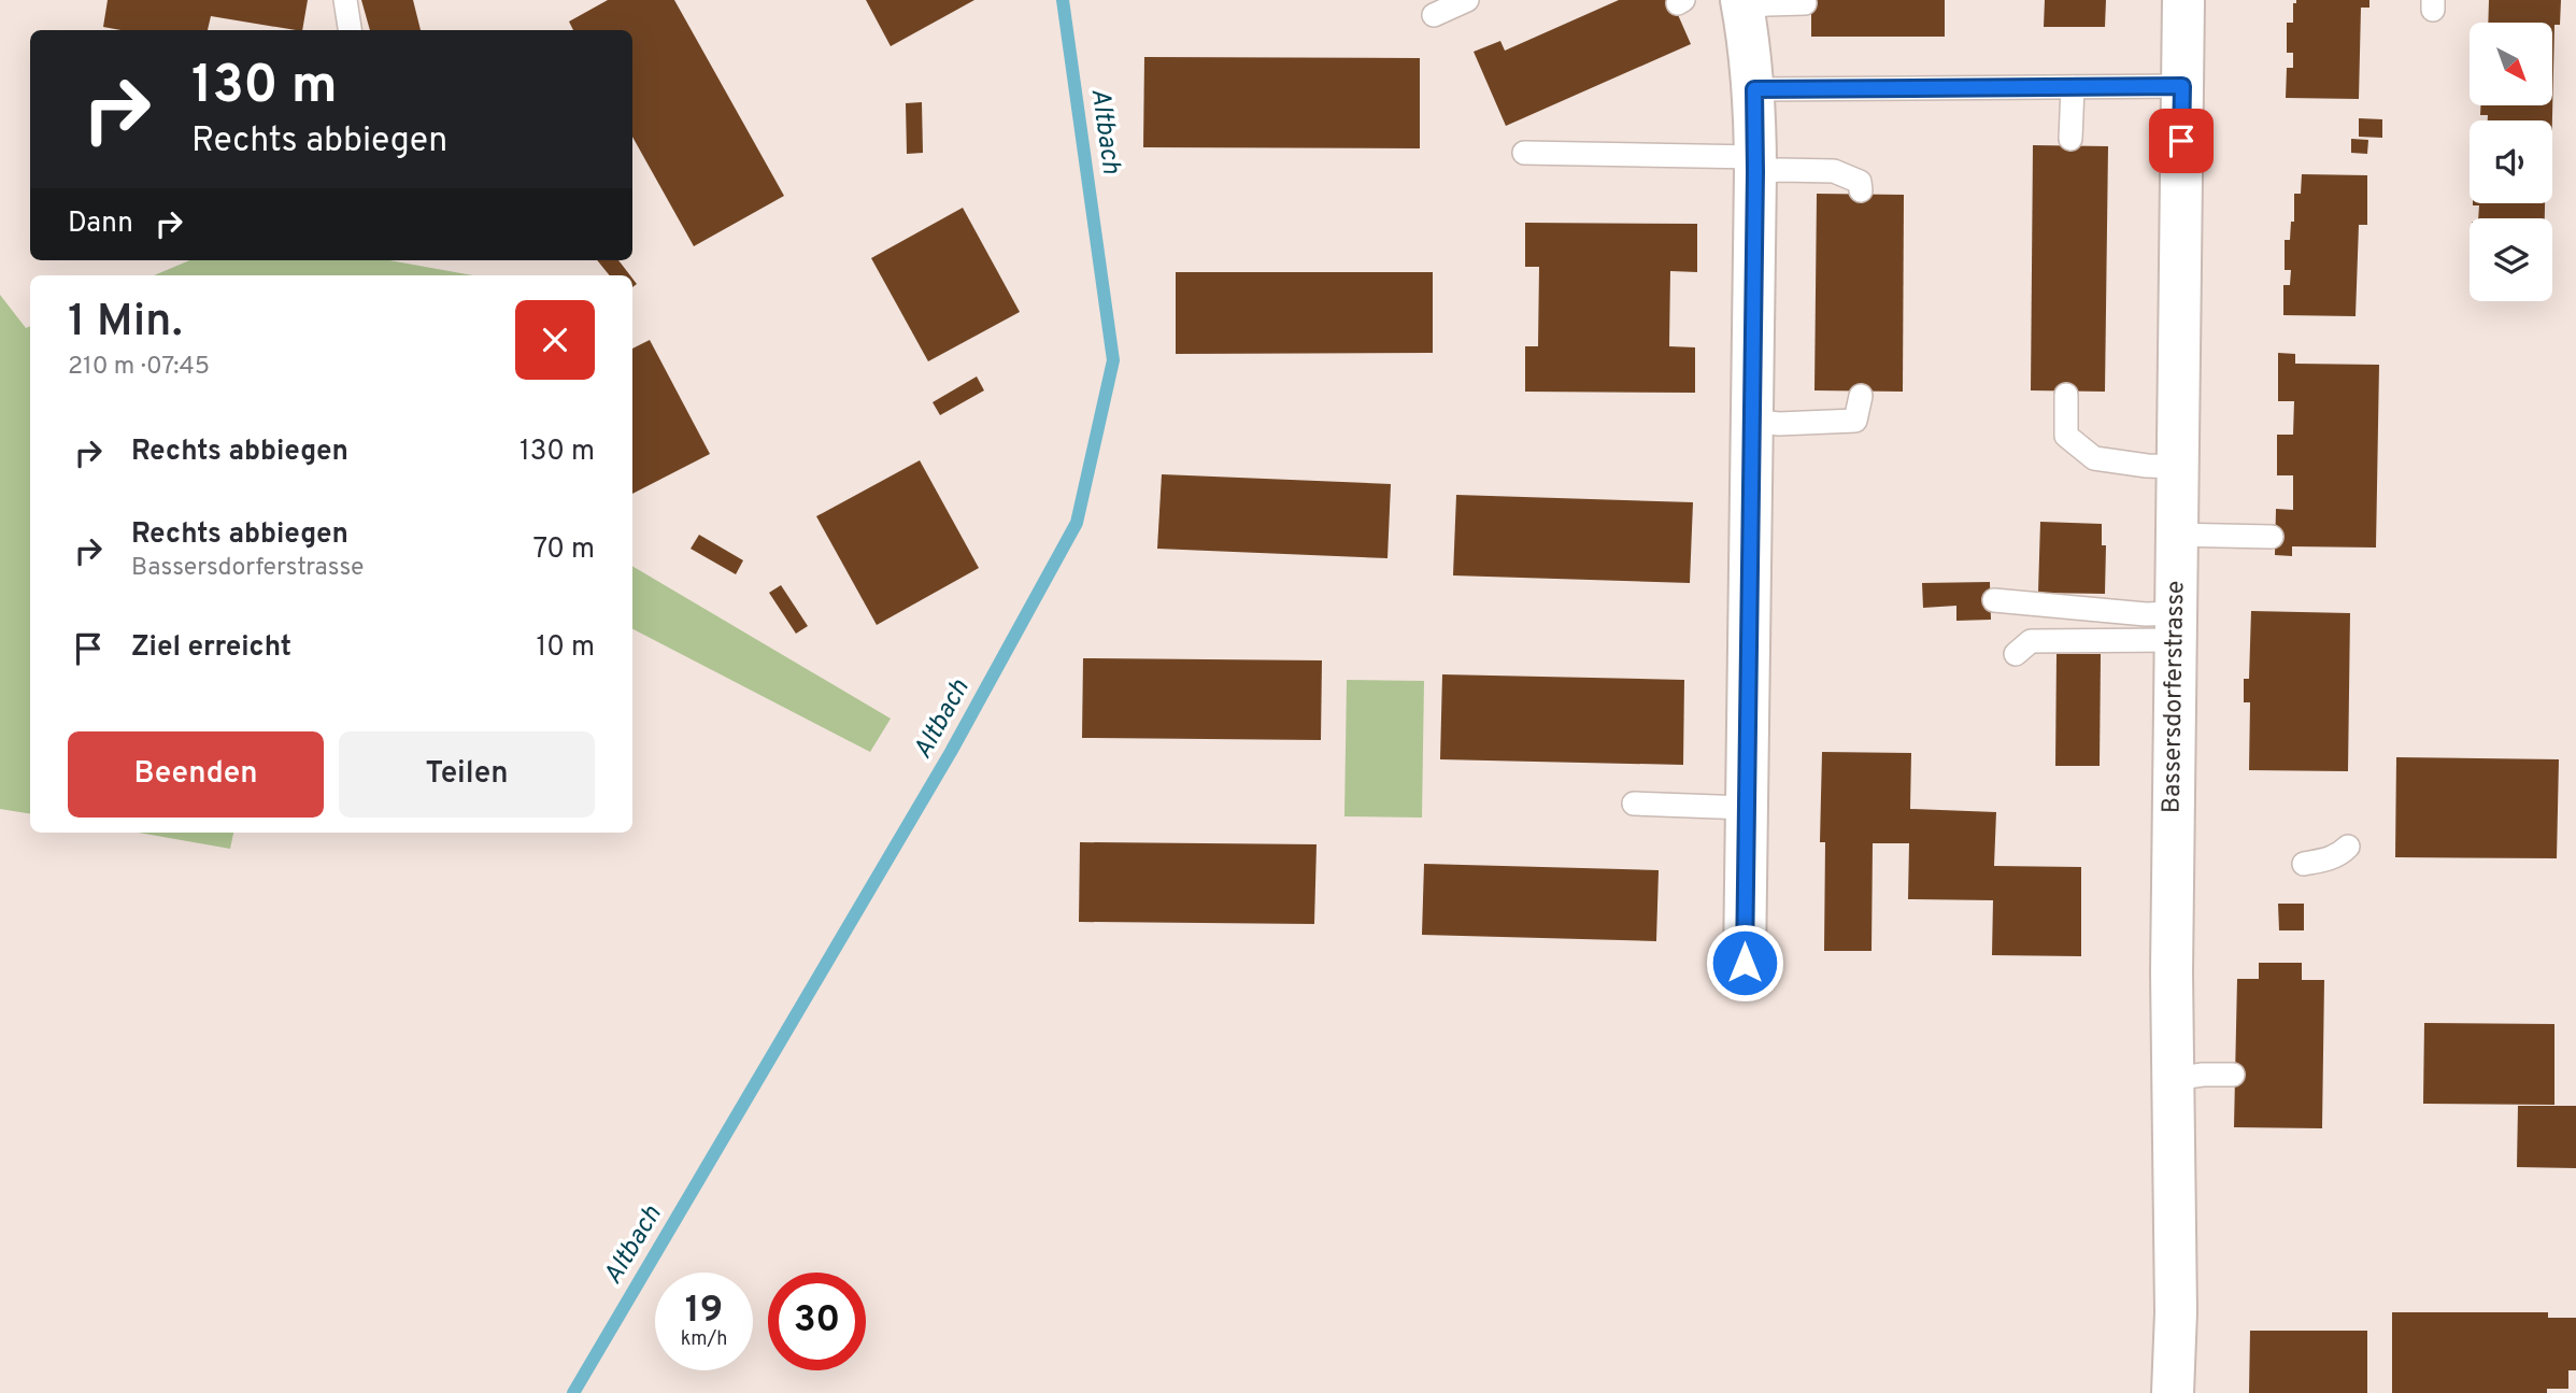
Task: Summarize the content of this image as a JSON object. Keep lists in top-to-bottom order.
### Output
{
  "streets": {
    "street": ["Bassersdorferstrasse"]
  },
  "water": ["Altbach"],
  "north": "bottom right",
  "page": {
    "turn": ["130 m", "Rechts abbiegen"],
    "then": "Dann",
    "heading": ["1 Min.", "210 m · 07:45"],
    "list": [
      {
        "name": "Rechts abbiegen",
        "value": "130 m"
      },
      {
        "name": "Rechts abbiegen",
        "note": "Bassersdorferstrasse",
        "value": "70 m"
      },
      {
        "name": "Ziel erreicht",
        "value": "10 m"
      }
    ],
    "buttons": ["Beenden", "Teilen"],
    "speed": "19 km/h",
    "limit": "30"
  }
}
